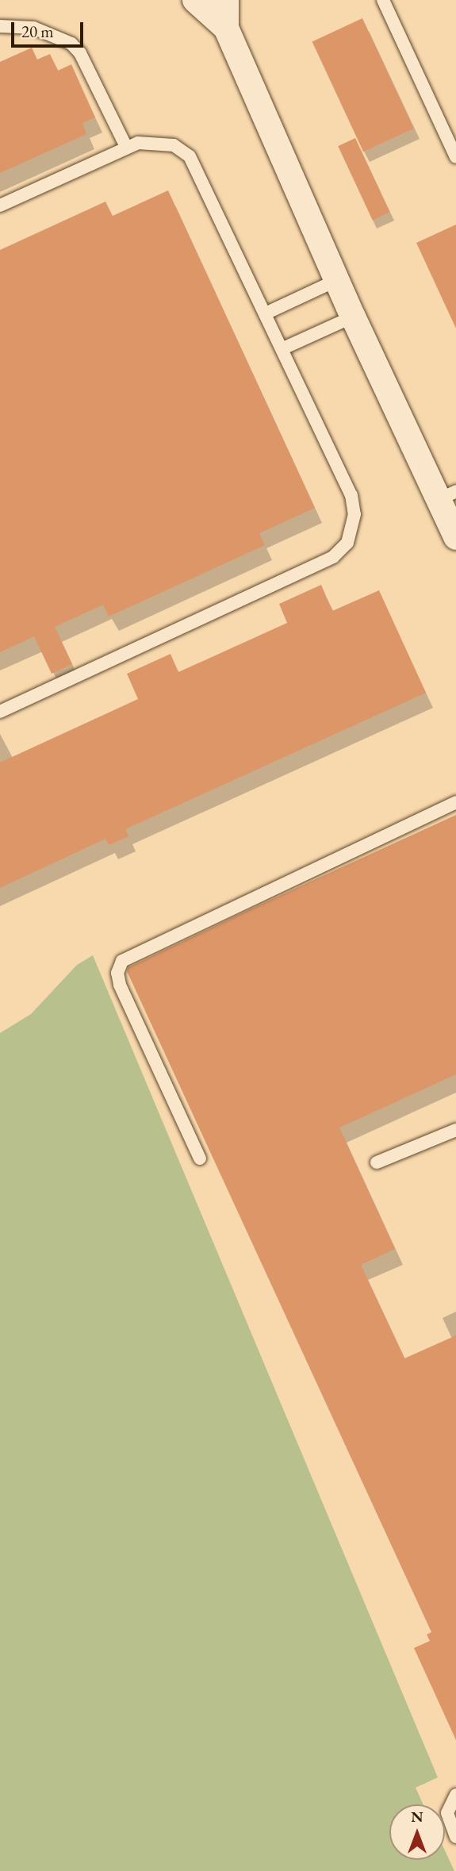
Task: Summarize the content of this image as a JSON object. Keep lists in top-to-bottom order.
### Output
{
  "scale_bar": "20 m",
  "north": "top"
}
